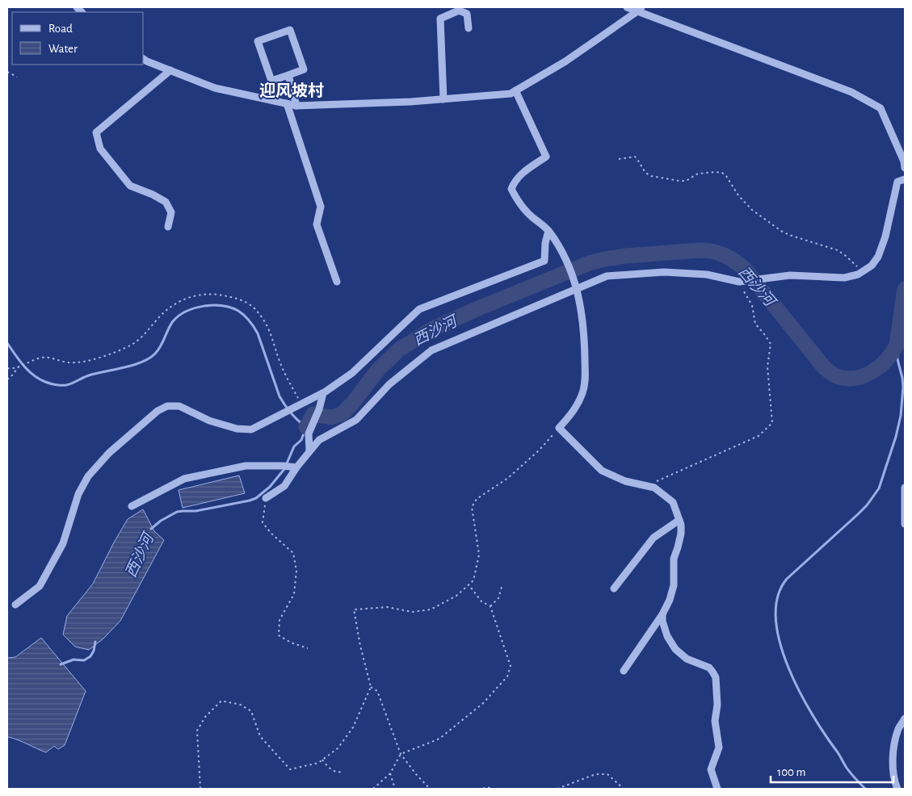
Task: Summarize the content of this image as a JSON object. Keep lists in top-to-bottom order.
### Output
{
  "districts": ["迎风坡村"],
  "water": ["西沙河"],
  "legend": ["Road", "Water"],
  "scale_bar": "100 m"
}
